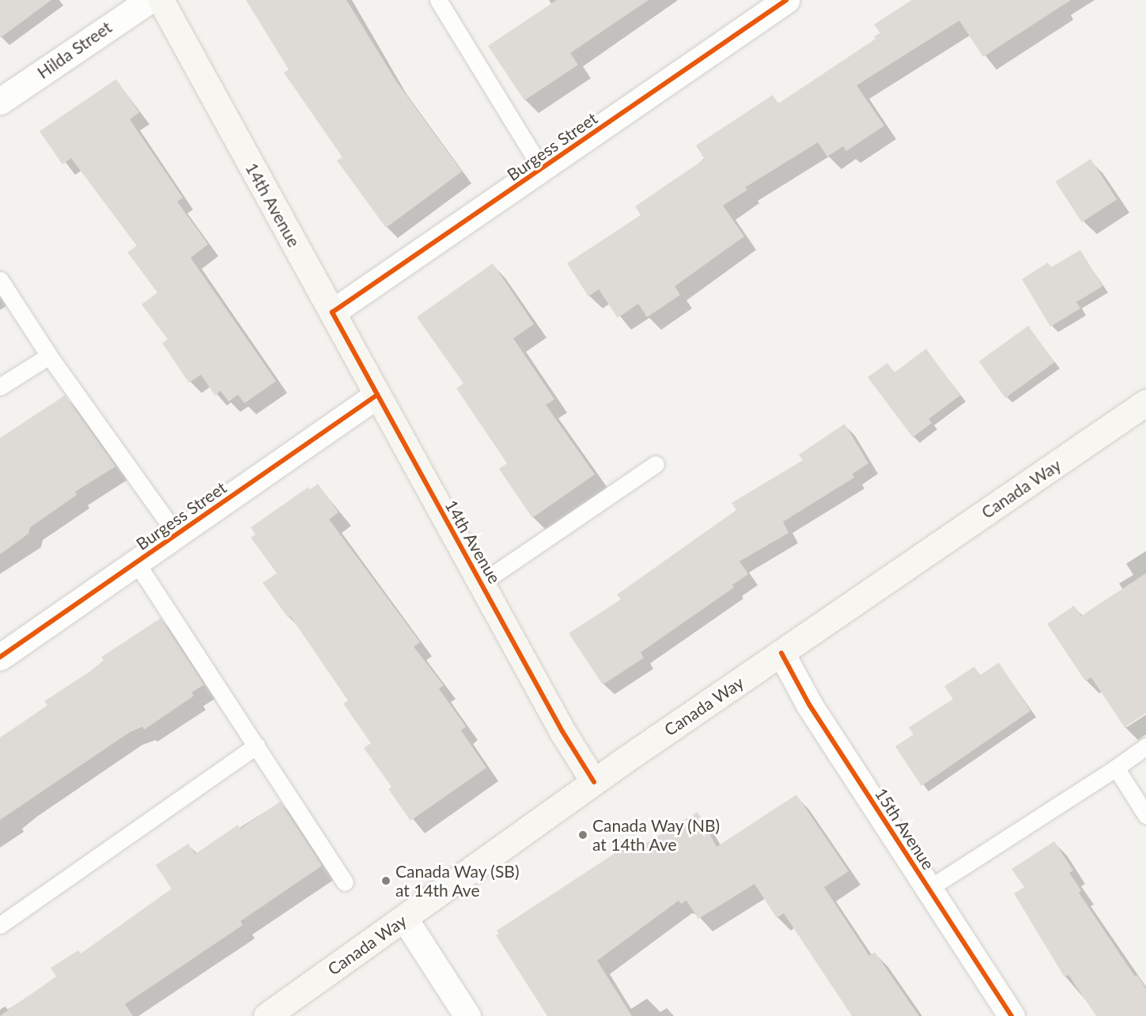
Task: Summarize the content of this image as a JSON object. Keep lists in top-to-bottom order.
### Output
{
  "streets": {
    "main road": ["14th Avenue", "Canada Way"],
    "street": ["Hilda Street", "Burgess Street", "15th Avenue"]
  },
  "crossings": [
    ["Burgess Street", "14th Avenue"],
    ["14th Avenue", "Canada Way"],
    ["Canada Way", "15th Avenue"]
  ],
  "places": ["Canada Way (NB) at 14th Ave", "Canada Way (SB) at 14th Ave"]
}
